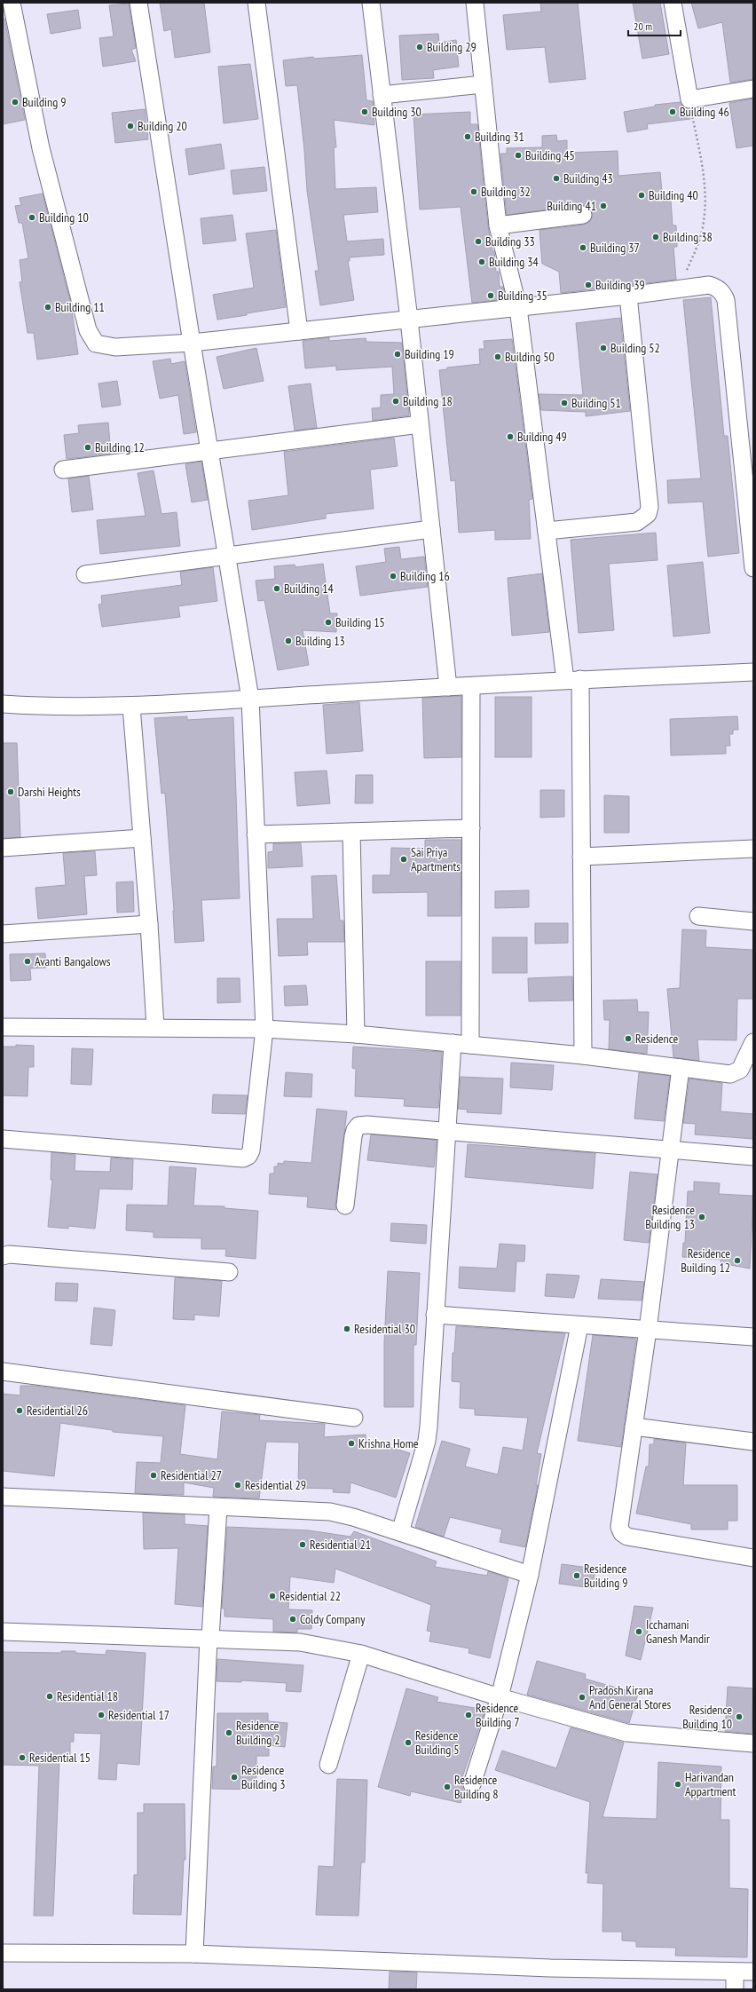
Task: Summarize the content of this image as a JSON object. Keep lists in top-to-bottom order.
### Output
{
  "places": [
    "Building 29",
    "Building 9",
    "Building 30",
    "Building 46",
    "Building 20",
    "Building 31",
    "Building 45",
    "Building 43",
    "Building 32",
    "Building 40",
    "Building 41",
    "Building 10",
    "Building 38",
    "Building 33",
    "Building 37",
    "Building 34",
    "Building 39",
    "Building 35",
    "Building 11",
    "Building 52",
    "Building 19",
    "Building 50",
    "Building 18",
    "Building 51",
    "Building 49",
    "Building 12",
    "Building 16",
    "Building 14",
    "Building 15",
    "Building 13",
    "Darshi Heights",
    "Sai Priya Apartments",
    "Avanti Bangalows",
    "Residence",
    "Residence Building 13",
    "Residence Building 12",
    "Residential 30",
    "Residential 26",
    "Krishna Home",
    "Residential 27",
    "Residential 29",
    "Residential 21",
    "Residence Building 9",
    "Residential 22",
    "Coldy Company",
    "Icchamani Ganesh Mandir",
    "Residential 18",
    "Pradosh Kirana And General Stores",
    "Residential 17",
    "Residence Building 7",
    "Residence Building 10",
    "Residence Building 2",
    "Residence Building 5",
    "Residential 15",
    "Residence Building 3",
    "Harivandan Appartment",
    "Residence Building 8"
  ],
  "scale_bar": "20 m"
}
